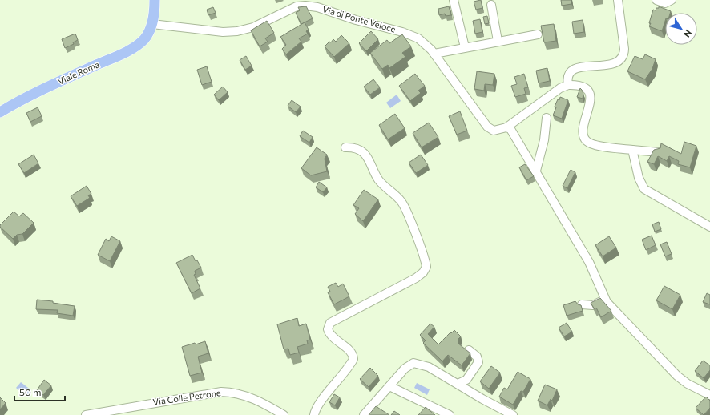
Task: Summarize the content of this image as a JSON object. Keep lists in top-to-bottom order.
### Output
{
  "streets": {
    "main road": ["Viale Roma"],
    "street": ["Via di Ponte Veloce", "Via Colle Petrone"]
  },
  "crossings": [
    ["Via di Ponte Veloce", "Viale Roma"]
  ],
  "scale_bar": "50 m",
  "north": "bottom right"
}
